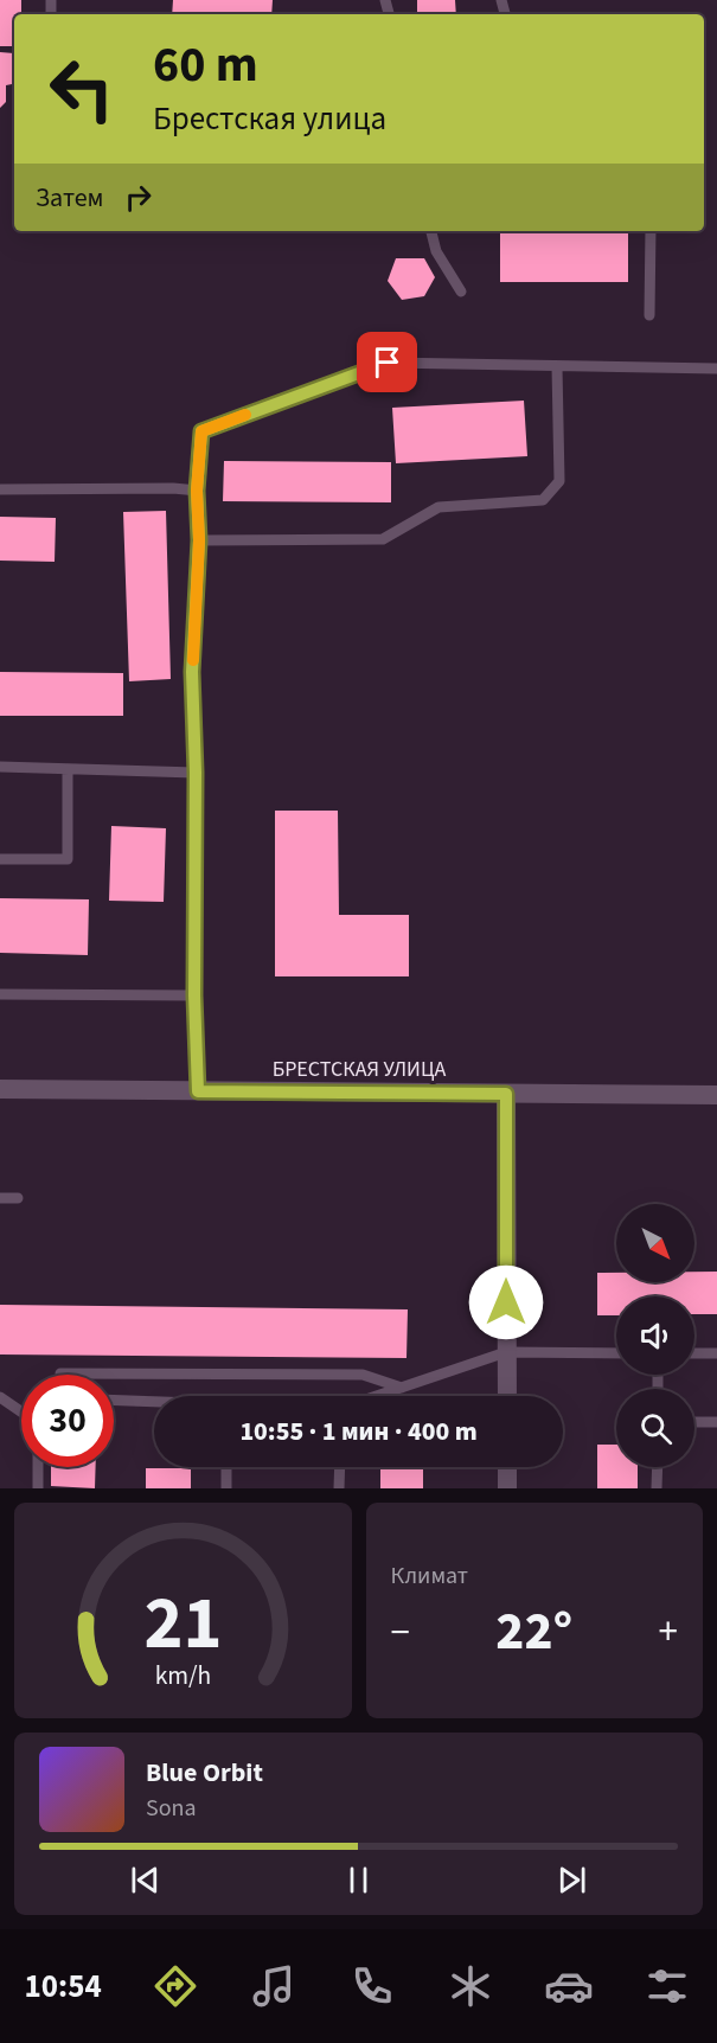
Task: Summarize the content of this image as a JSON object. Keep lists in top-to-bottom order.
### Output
{
  "streets": {
    "street": ["БРЕСТСКАЯ УЛИЦА"]
  },
  "north": "bottom right",
  "page": {
    "turn": ["60 m", "Брестская улица"],
    "then": "Затем",
    "limit": "30",
    "trip": "10:55 · 1 мин · 400 m",
    "tile": "Климат",
    "heat": ["−", "22°", "+"],
    "song": ["Blue Orbit", "Sona"],
    "tabs": "10:54",
    "gauge": ["21", "km/h"]
  }
}
